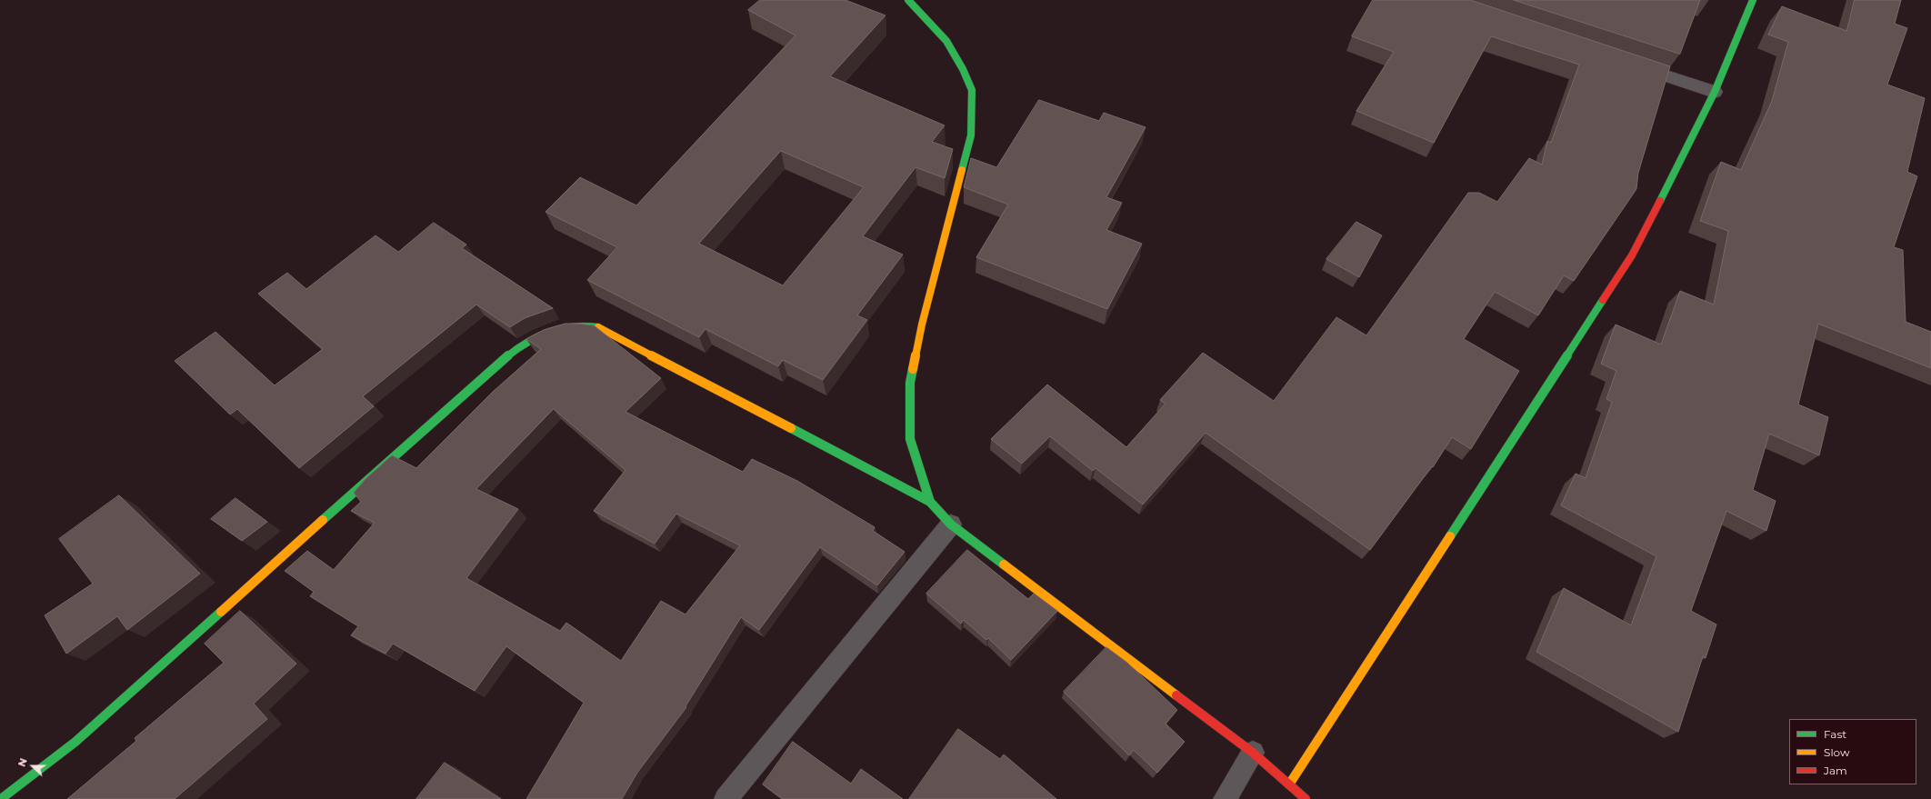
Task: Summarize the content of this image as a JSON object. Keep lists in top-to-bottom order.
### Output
{
  "legend": ["Fast", "Slow", "Jam"],
  "north": "left"
}
